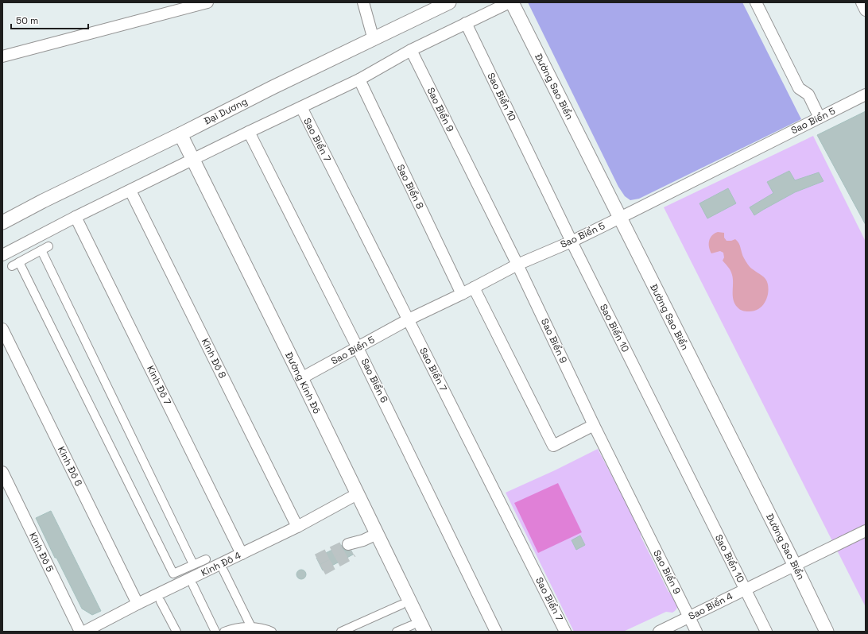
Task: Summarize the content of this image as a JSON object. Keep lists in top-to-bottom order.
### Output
{
  "streets": {
    "street": [
      "Đường Sao Biển",
      "Sao Biển 10",
      "Sao Biển 9",
      "Đại Dương",
      "Sao Biển 5",
      "Sao Biển 7",
      "Sao Biển 8",
      "Kinh Đô 8",
      "Sao Biển 6",
      "Đường Kinh Đô",
      "Kinh Đô 7",
      "Kinh Đô 6",
      "Kinh Đô 5",
      "Kinh Đô 4",
      "Sao Biển 4"
    ]
  },
  "crossings": [
    ["Đường Sao Biển", "Sao Biển 5"],
    ["Đường Sao Biển", "Sao Biển 4"],
    ["Sao Biển 10", "Sao Biển 5"],
    ["Sao Biển 10", "Sao Biển 4"],
    ["Sao Biển 9", "Sao Biển 5"],
    ["Sao Biển 9", "Sao Biển 4"],
    ["Đại Dương", "Đường Kinh Đô"],
    ["Sao Biển 5", "Sao Biển 7"],
    ["Sao Biển 5", "Sao Biển 8"],
    ["Sao Biển 5", "Sao Biển 6"],
    ["Sao Biển 5", "Đường Kinh Đô"],
    ["Kinh Đô 8", "Kinh Đô 4"],
    ["Đường Kinh Đô", "Kinh Đô 4"],
    ["Kinh Đô 7", "Kinh Đô 4"],
    ["Kinh Đô 6", "Kinh Đô 4"]
  ],
  "scale_bar": "50 m"
}
